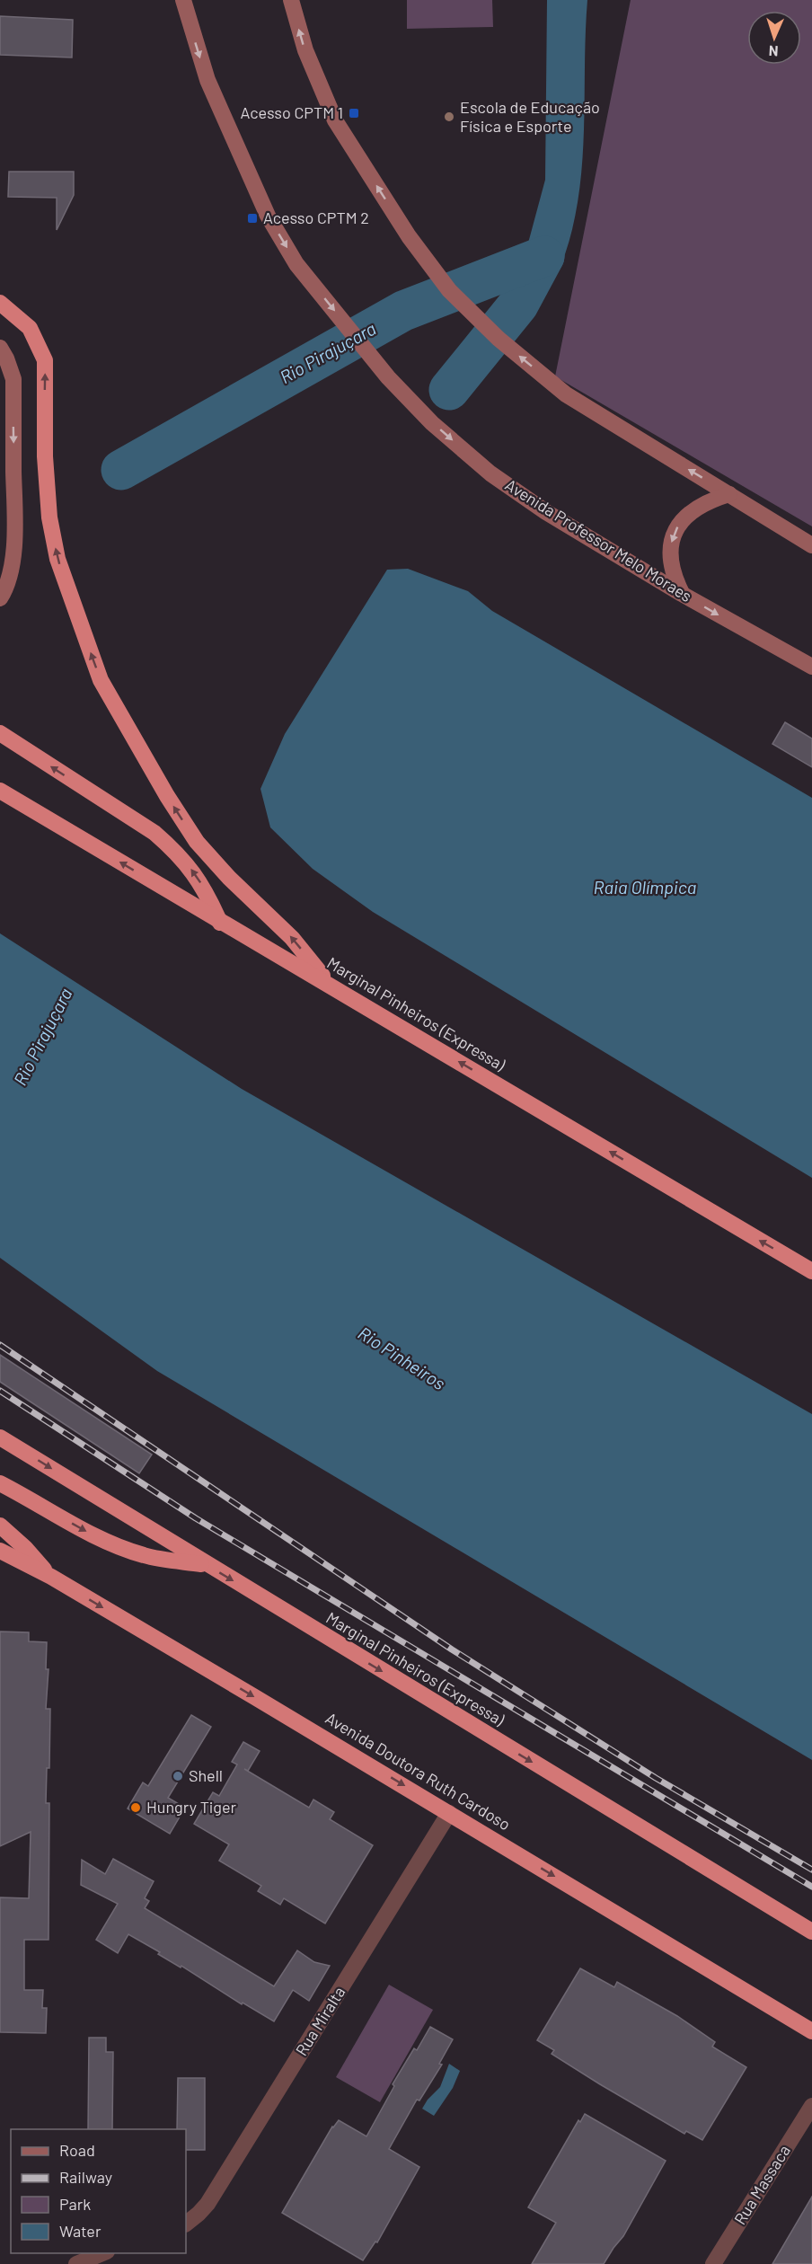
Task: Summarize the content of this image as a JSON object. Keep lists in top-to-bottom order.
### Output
{
  "streets": {
    "highway": ["Marginal Pinheiros (Expressa)", "Avenida Doutora Ruth Cardoso"],
    "street": ["Avenida Professor Melo Moraes", "Rua Miralta", "Rua Massaca"]
  },
  "crossings": [
    ["Avenida Doutora Ruth Cardoso", "Rua Miralta"]
  ],
  "one_way": ["Avenida Doutora Ruth Cardoso"],
  "water": ["Rio Pirajuçara", "Raia Olímpica", "Rio Pinheiros"],
  "places": {
    "transit": ["Acesso CPTM 1", "Acesso CPTM 2"],
    "other": ["Escola de Educação Física e Esporte", "Shell", "Hungry Tiger"]
  },
  "legend": [
    "Road",
    "Railway",
    "Park",
    "Water"
  ],
  "north": "bottom"
}
